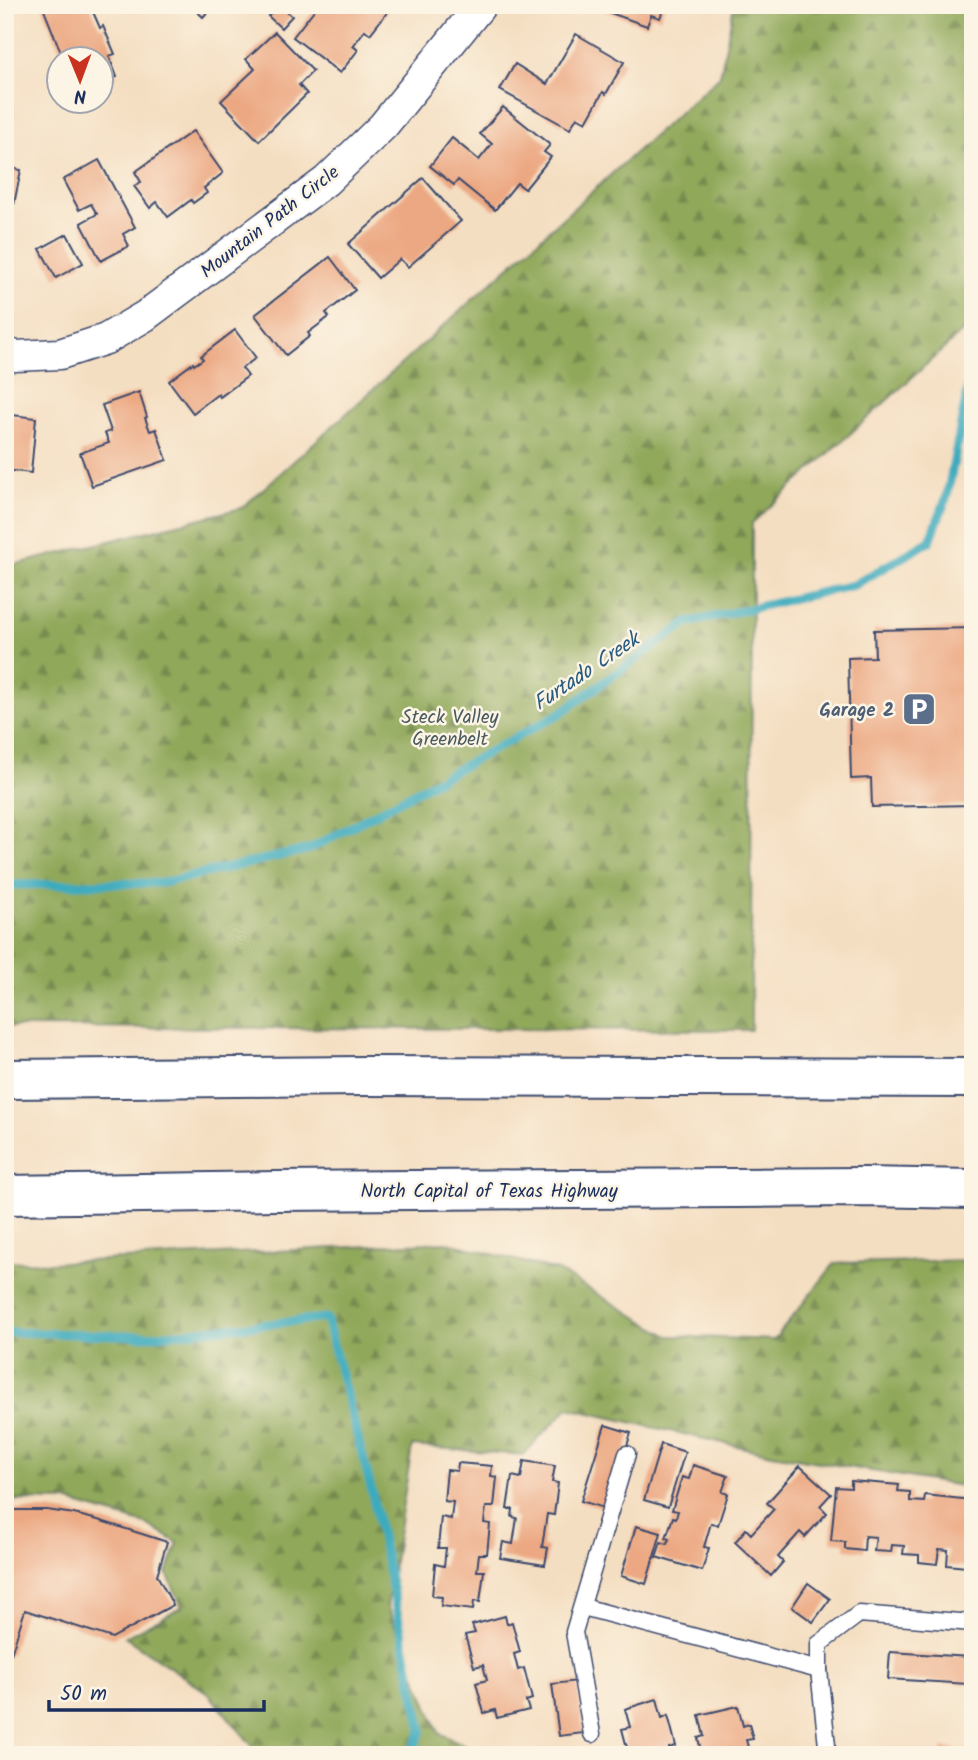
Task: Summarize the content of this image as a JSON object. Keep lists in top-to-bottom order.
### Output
{
  "streets": {
    "highway": ["North Capital of Texas Highway"],
    "street": ["Mountain Path Circle"]
  },
  "water": ["Furtado Creek"],
  "parks": ["Steck Valley Greenbelt"],
  "places": {
    "parking": ["Garage 2"]
  },
  "scale_bar": "50 m",
  "north": "bottom"
}
